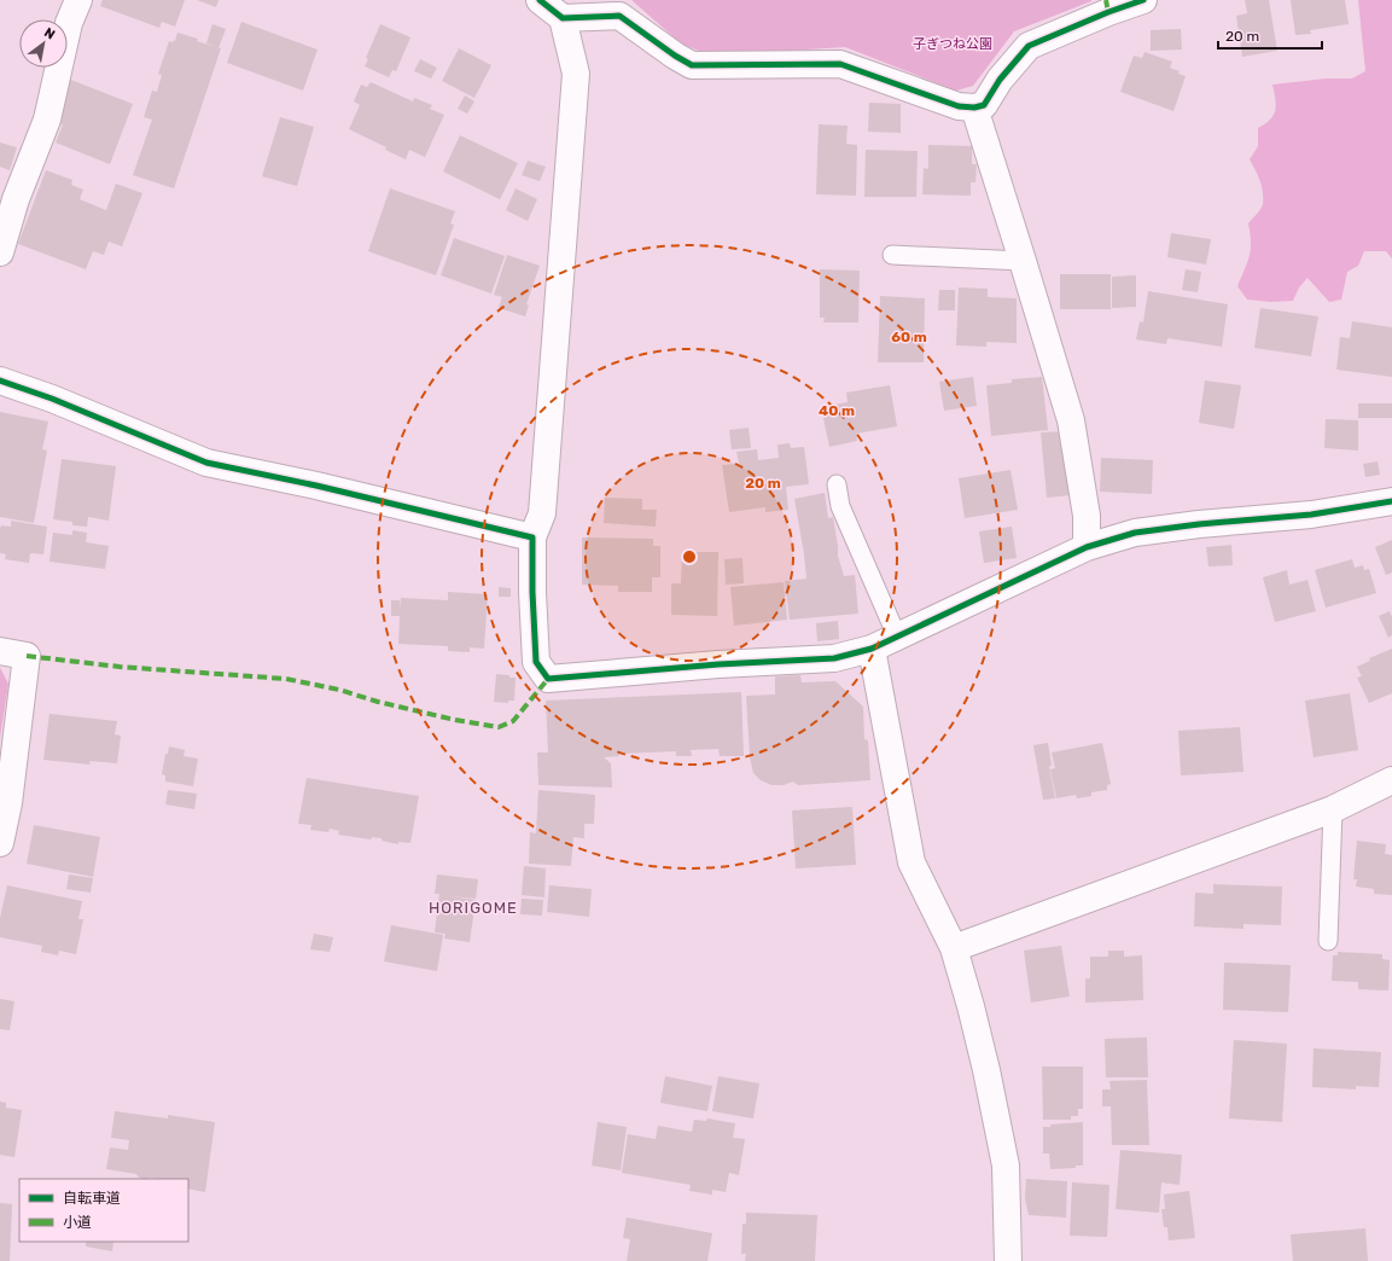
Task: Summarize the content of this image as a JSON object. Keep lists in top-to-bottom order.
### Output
{
  "districts": ["HORIGOME"],
  "parks": ["子ぎつね公園"],
  "legend": ["自転車道", "小道"],
  "scale_bar": "20 m",
  "north": "top right",
  "rings": ["60 m", "40 m", "20 m"]
}
